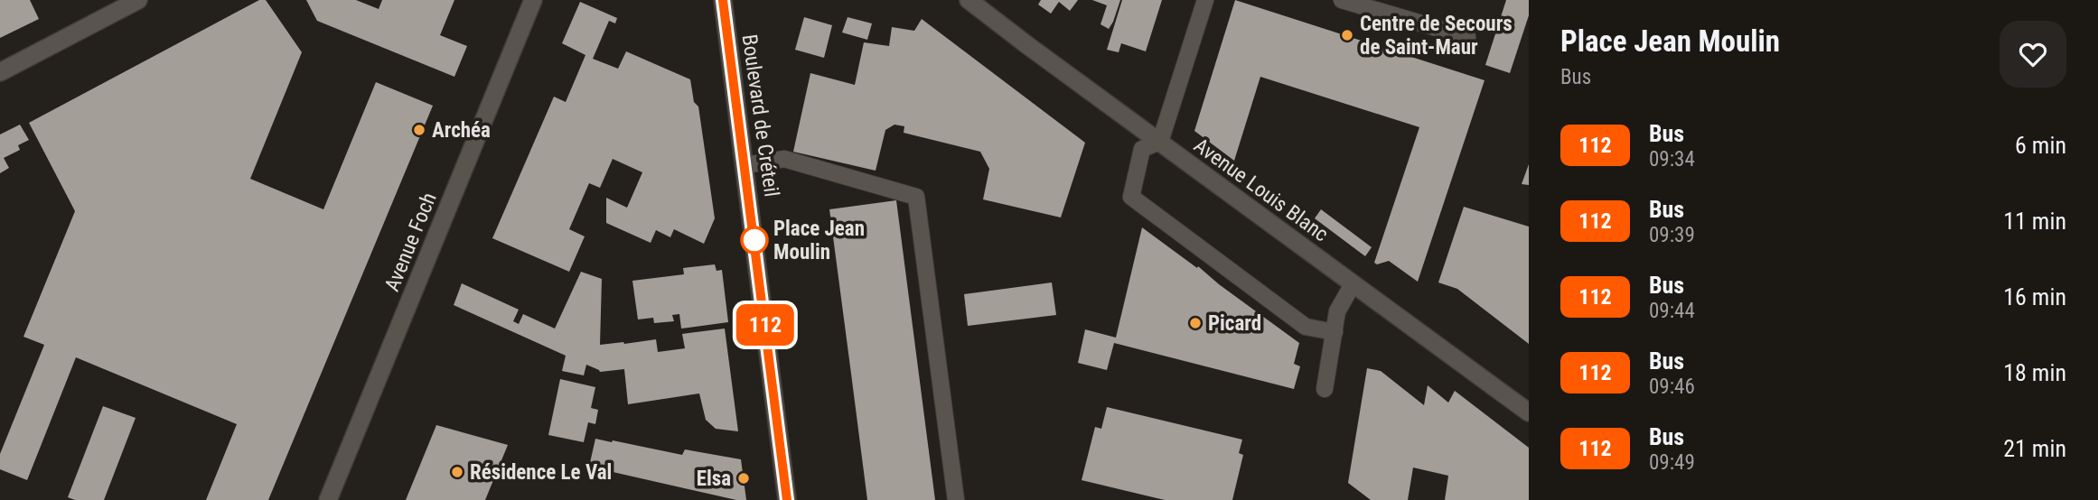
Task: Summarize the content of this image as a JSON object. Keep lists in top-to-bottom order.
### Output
{
  "streets": {
    "main road": ["Boulevard de Créteil", "Avenue Louis Blanc", "Avenue Foch"]
  },
  "places": [
    "Centre de Secours de Saint-Maur",
    "Archéa",
    "Place Jean Moulin",
    "Picard",
    "Résidence Le Val",
    "Elsa"
  ],
  "lines": ["bus line 112"],
  "page": {
    "on_map": "112",
    "heading": ["Place Jean Moulin", "Bus"],
    "list": [
      {
        "mark": "112",
        "name": "Bus",
        "note": "09:34",
        "value": "6 min"
      },
      {
        "mark": "112",
        "name": "Bus",
        "note": "09:39",
        "value": "11 min"
      },
      {
        "mark": "112",
        "name": "Bus",
        "note": "09:44",
        "value": "16 min"
      },
      {
        "mark": "112",
        "name": "Bus",
        "note": "09:46",
        "value": "18 min"
      },
      {
        "mark": "112",
        "name": "Bus",
        "note": "09:49",
        "value": "21 min"
      }
    ]
  }
}
